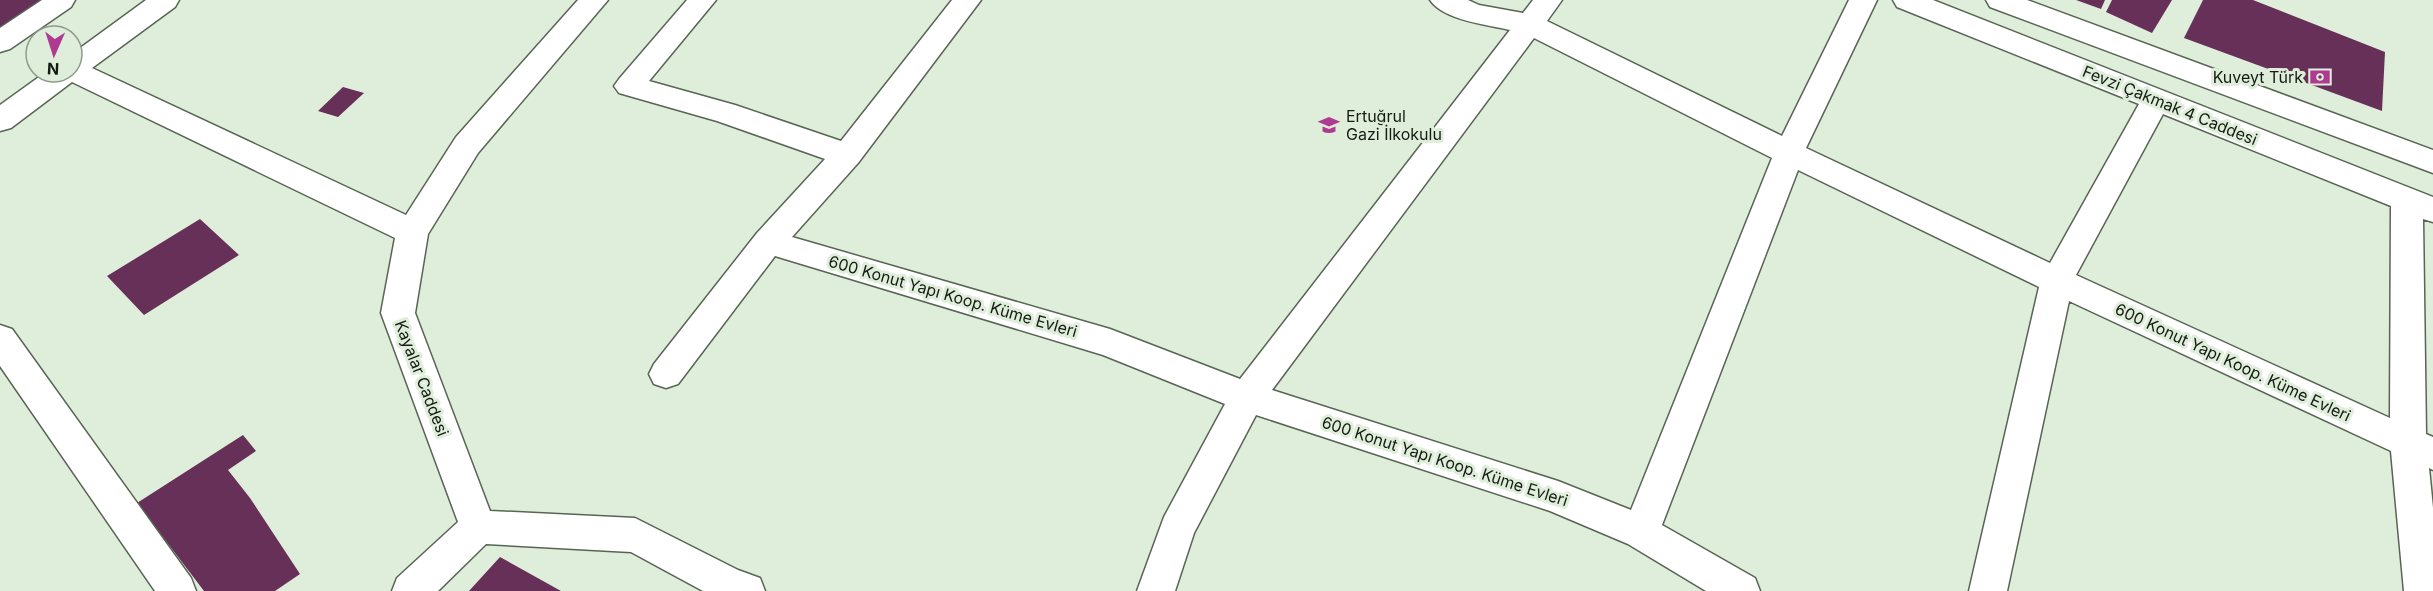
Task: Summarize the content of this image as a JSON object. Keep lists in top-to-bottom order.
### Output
{
  "streets": {
    "street": ["Fevzi Çakmak 4 Caddesi", "600 Konut Yapı Koop. Küme Evleri", "Kayalar Caddesi"]
  },
  "places": {
    "bank": ["Kuveyt Türk"],
    "school or university": ["Ertuğrul Gazi İlkokulu"]
  },
  "north": "bottom"
}
